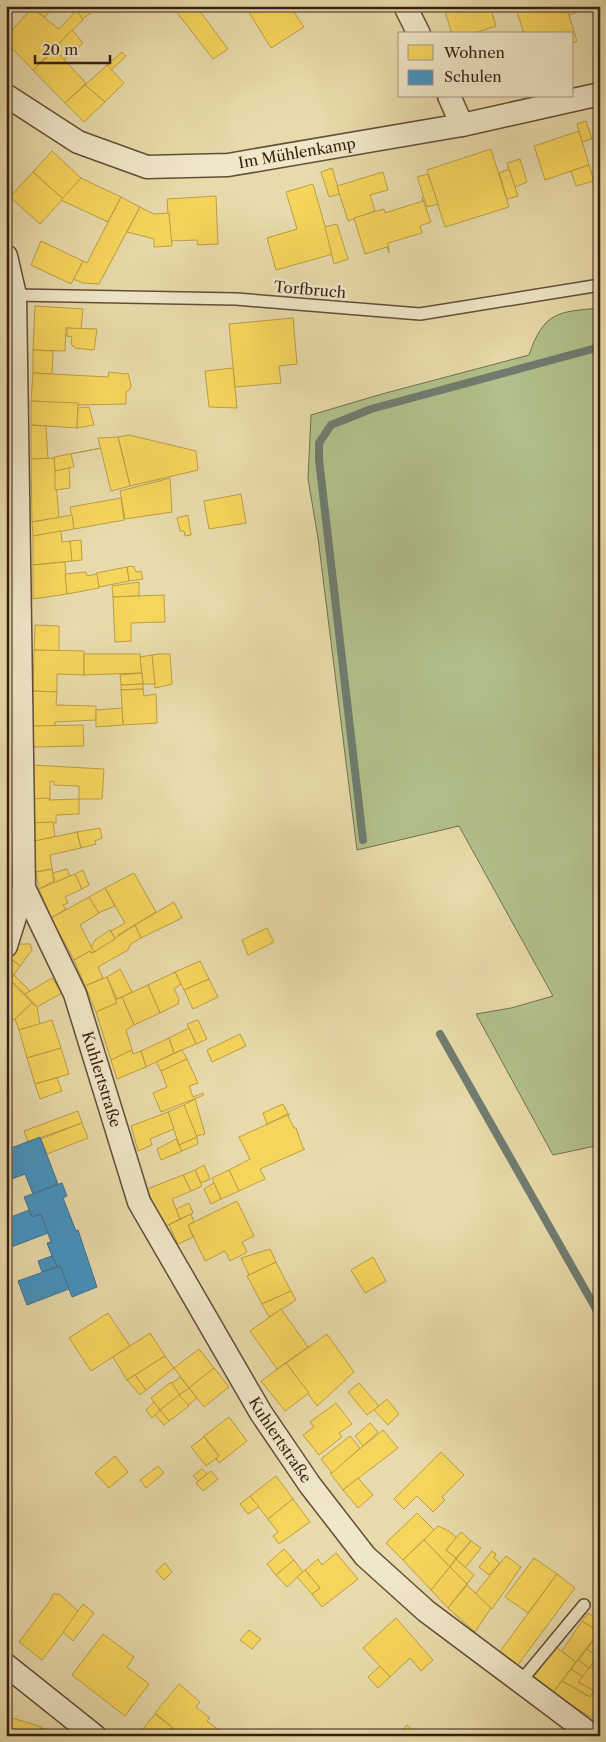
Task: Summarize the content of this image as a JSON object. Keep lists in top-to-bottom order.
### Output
{
  "streets": {
    "street": ["Im Mühlenkamp", "Kuhlertstraße"],
    "lane": ["Torfbruch"]
  },
  "crossings": [
    ["Torfbruch", "Kuhlertstraße"]
  ],
  "legend": ["Wohnen", "Schulen"],
  "scale_bar": "20 m"
}
